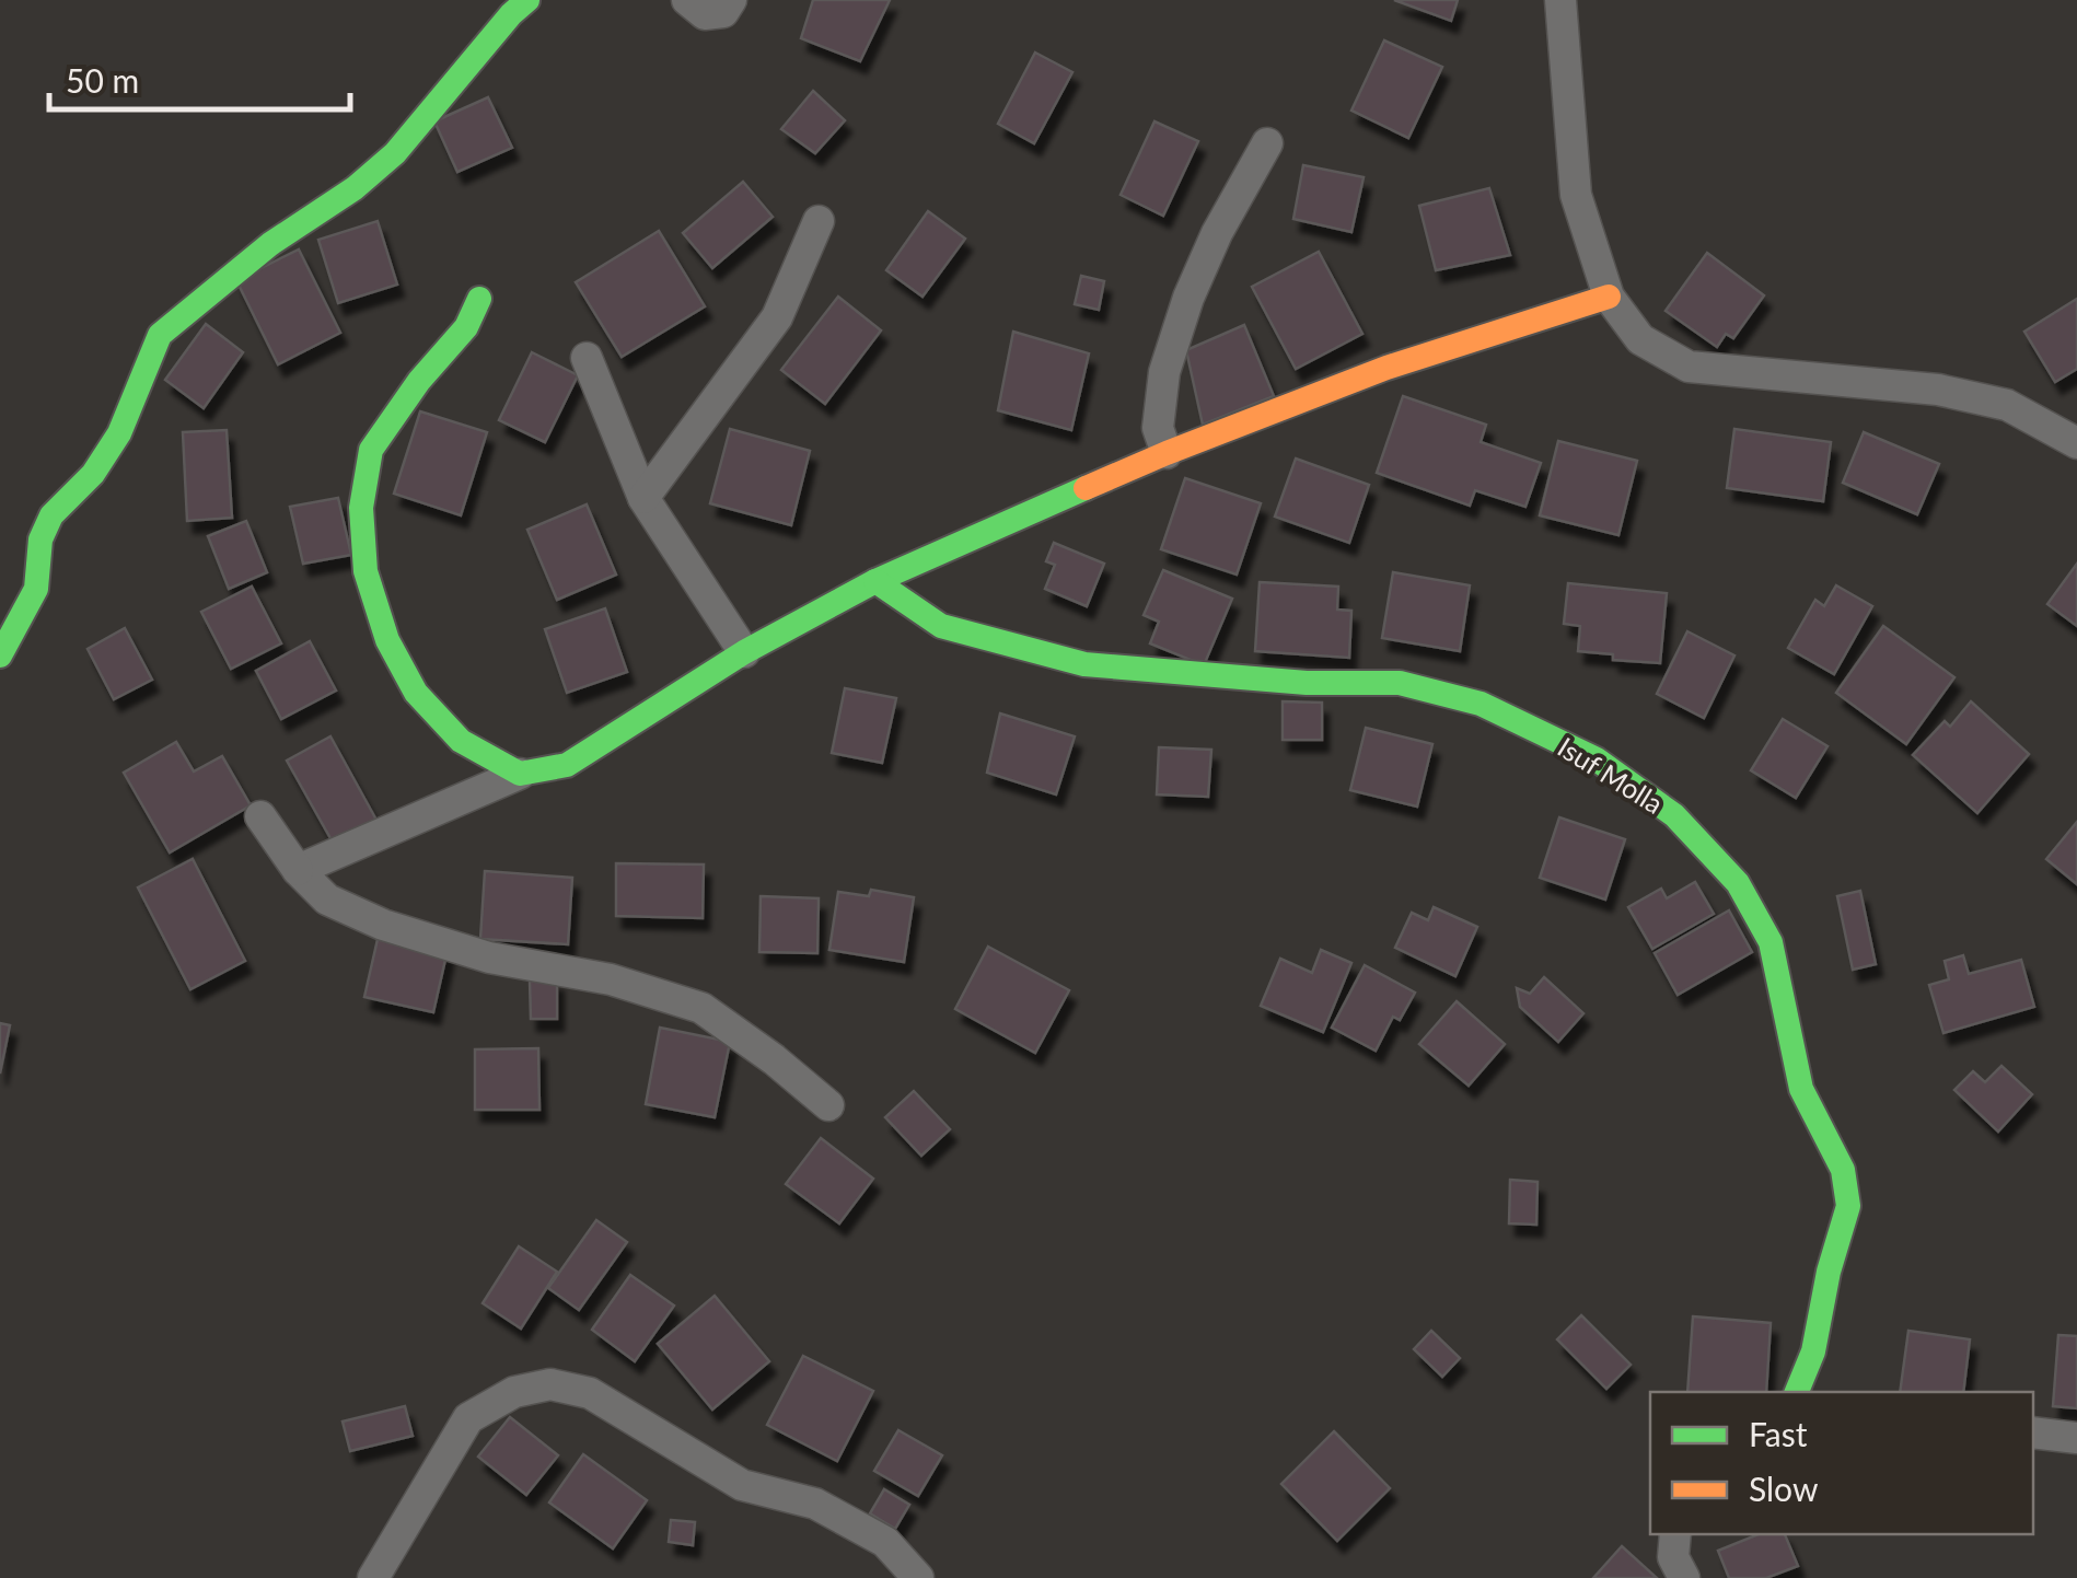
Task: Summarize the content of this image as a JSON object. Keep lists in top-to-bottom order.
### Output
{
  "streets": {
    "street": ["Isuf Molla"]
  },
  "legend": ["Fast", "Slow"],
  "scale_bar": "50 m"
}
